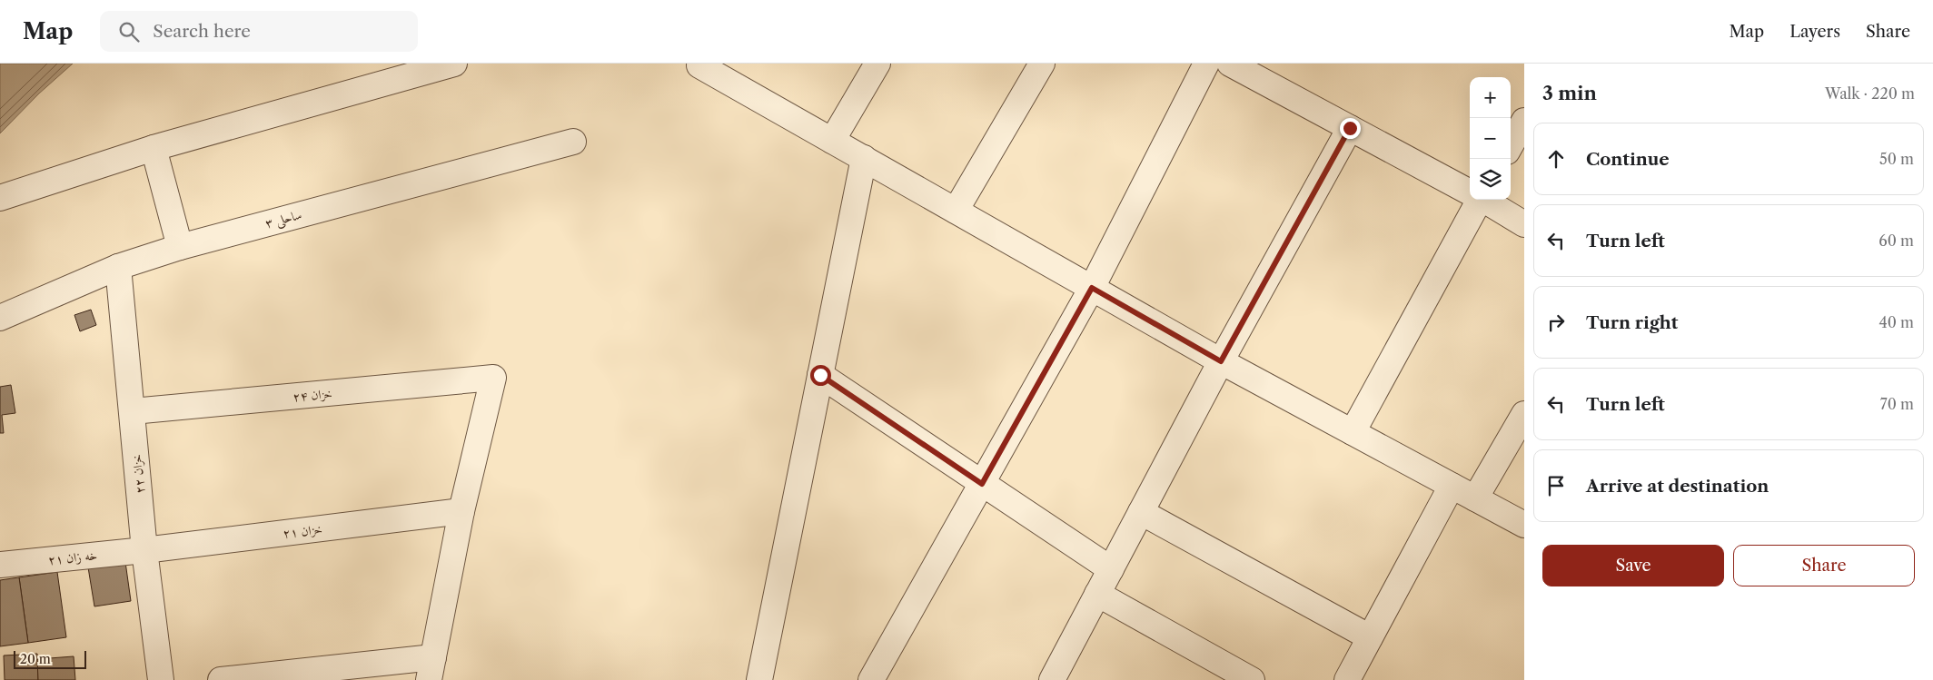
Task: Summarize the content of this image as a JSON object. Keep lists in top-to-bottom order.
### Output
{
  "streets": {
    "street": [
      "ساحلی ۳",
      "خزان ۲۴",
      "خزان ۲۲",
      "خزان ۲۱",
      "خه زان ۲۱"
    ]
  },
  "crossings": [
    ["ساحلی ۳", "خزان ۲۲"],
    ["خزان ۲۴", "خزان ۲۲"],
    ["خزان ۲۴", "خزان ۲۱"],
    ["خزان ۲۲", "خزان ۲۱"],
    ["خزان ۲۲", "خه زان ۲۱"],
    ["خزان ۲۱", "خه زان ۲۱"]
  ],
  "scale_bar": "20 m",
  "page": {
    "header": "Map",
    "search": "Search here",
    "nav": ["Map", "Layers", "Share"],
    "heading": ["3 min", "Walk · 220 m"],
    "map_buttons": ["+", "−"],
    "list": [
      ["Continue", "50 m"],
      ["Turn left", "60 m"],
      ["Turn right", "40 m"],
      ["Turn left", "70 m"],
      "Arrive at destination"
    ],
    "buttons": ["Save", "Share"],
    "scale": "20 m"
  }
}
